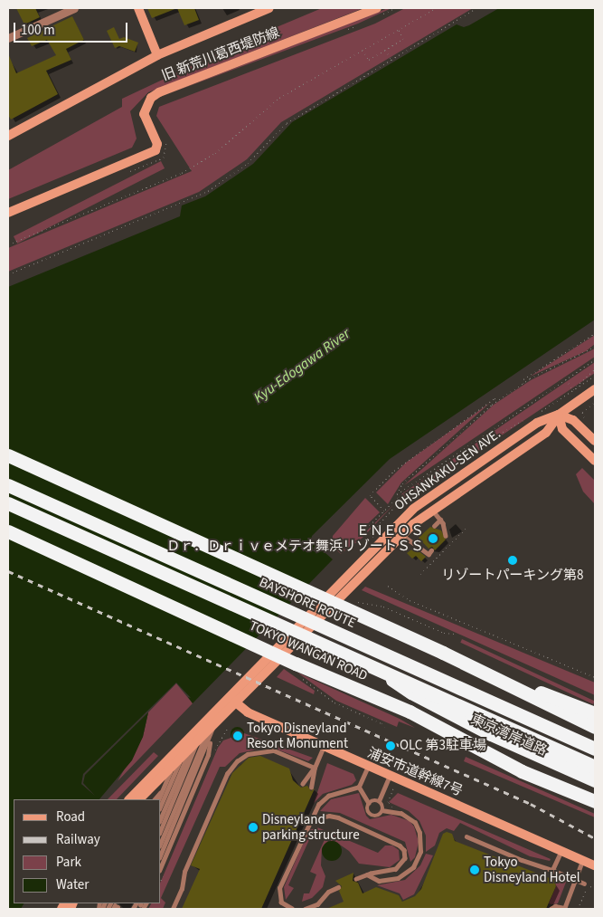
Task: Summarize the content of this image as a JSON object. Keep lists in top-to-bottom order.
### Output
{
  "streets": {
    "highway": ["BAYSHORE ROUTE", "TOKYO WANGAN ROAD", "東京湾岸道路"],
    "street": ["旧 新荒川葛西堤防線", "OHSANKAKU-SEN AVE.", "浦安市道幹線7号"]
  },
  "crossings": [
    ["OHSANKAKU-SEN AVE.", "浦安市道幹線7号"],
    ["TOKYO WANGAN ROAD", "東京湾岸道路"]
  ],
  "water": ["Kyu-Edogawa River"],
  "places": [
    "ＥＮＥＯＳ Ｄｒ．Ｄｒｉｖｅメテオ舞浜リゾートＳＳ",
    "リゾートパーキング第8",
    "Tokyo Disneyland Resort Monument",
    "OLC 第3駐車場",
    "Disneyland parking structure",
    "Tokyo Disneyland Hotel"
  ],
  "legend": [
    "Road",
    "Railway",
    "Park",
    "Water"
  ],
  "scale_bar": "100 m"
}
